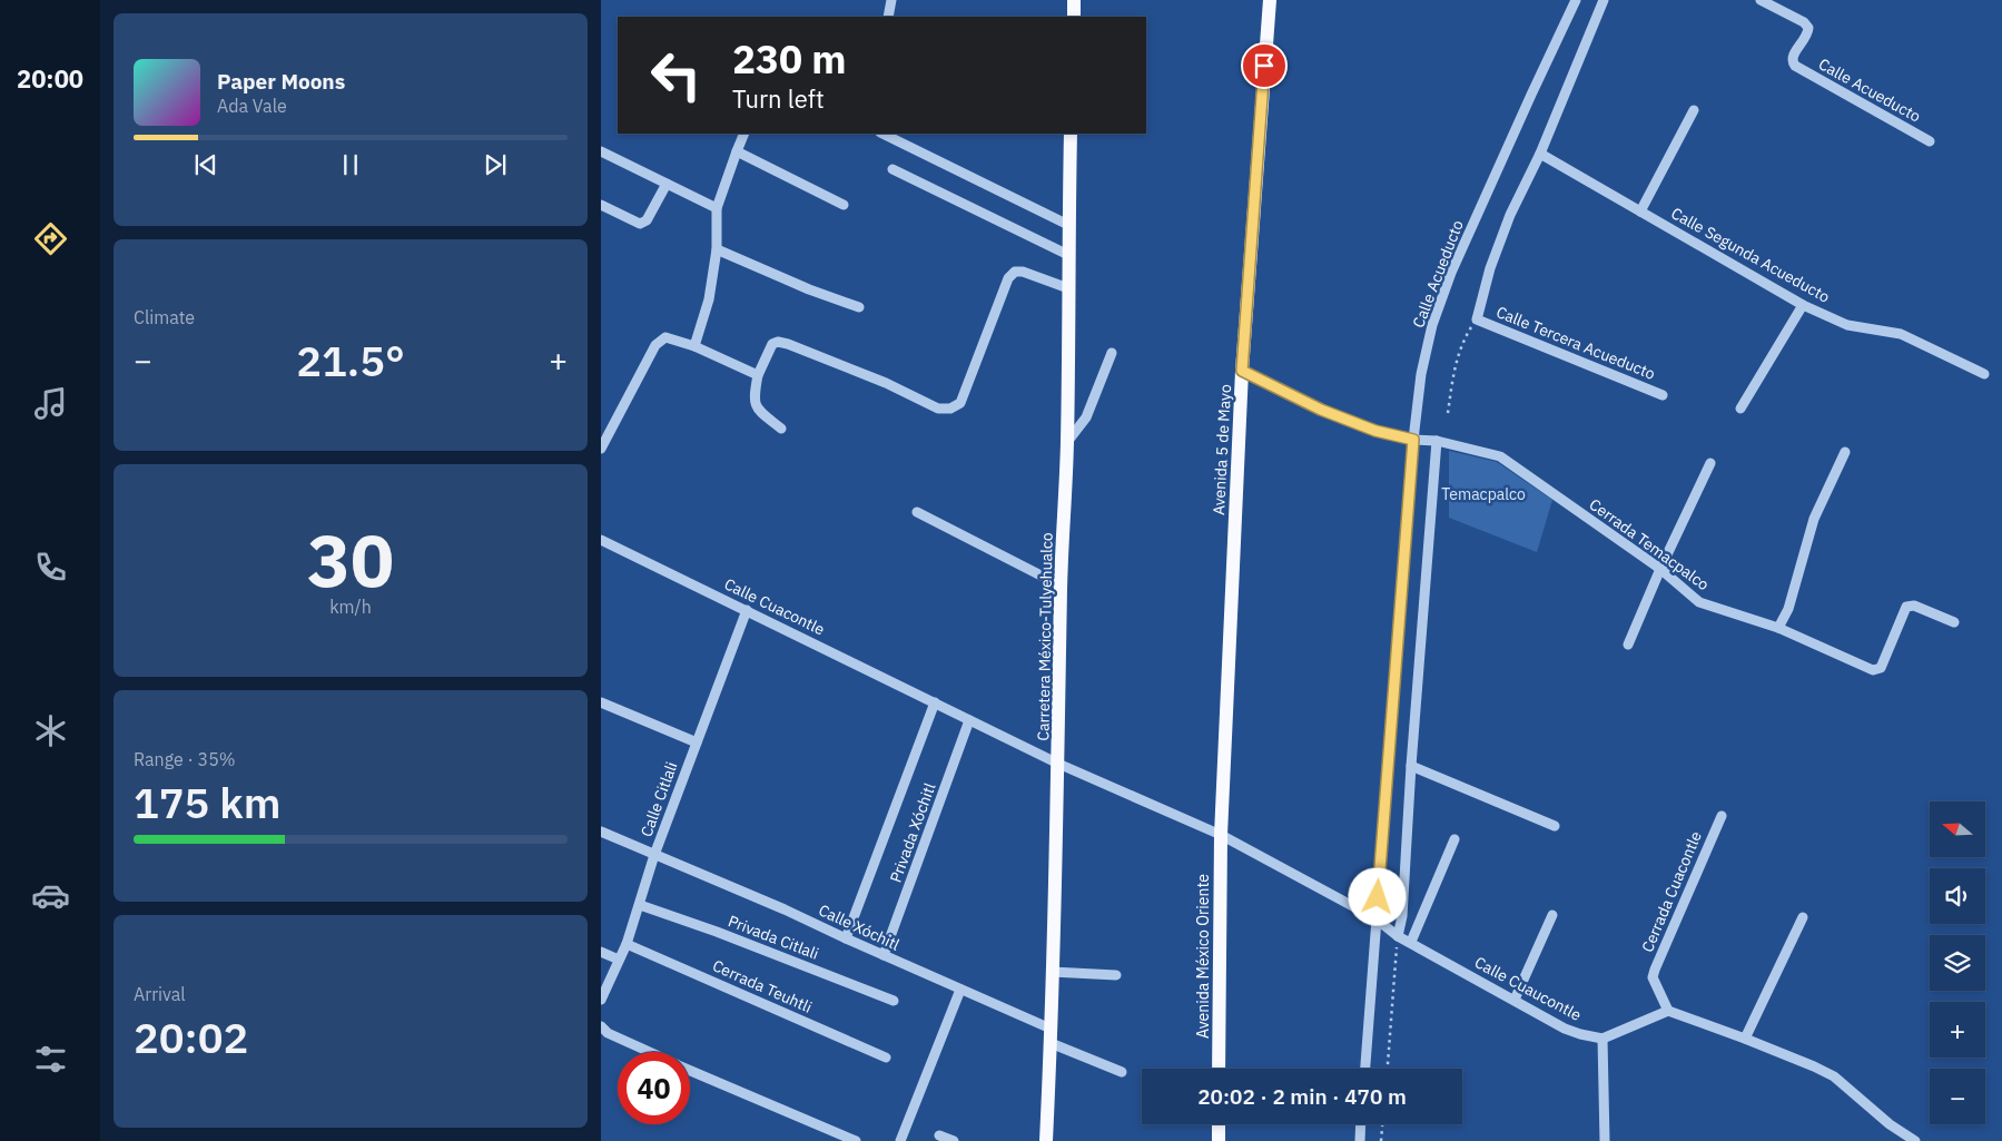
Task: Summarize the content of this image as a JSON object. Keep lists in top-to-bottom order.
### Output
{
  "streets": {
    "main road": ["Avenida 5 de Mayo", "Carretera México-Tulyehualco", "Avenida México Oriente"],
    "street": [
      "Calle Acueducto",
      "Calle Segunda Acueducto",
      "Calle Tercera Acueducto",
      "Cerrada Temacpalco",
      "Calle Cuacontle",
      "Calle Citlali",
      "Privada Xóchitl",
      "Cerrada Cuacontle",
      "Calle Xóchitl",
      "Privada Citlali",
      "Cerrada Teuhtli",
      "Calle Cuaucontle"
    ]
  },
  "crossings": [
    ["Calle Acueducto", "Cerrada Temacpalco"],
    ["Calle Acueducto", "Calle Cuaucontle"],
    ["Avenida 5 de Mayo", "Cerrada Temacpalco"],
    ["Avenida 5 de Mayo", "Calle Cuacontle"],
    ["Avenida 5 de Mayo", "Avenida México Oriente"],
    ["Avenida 5 de Mayo", "Calle Cuaucontle"],
    ["Calle Cuacontle", "Carretera México-Tulyehualco"],
    ["Calle Cuacontle", "Calle Citlali"],
    ["Calle Cuacontle", "Privada Xóchitl"],
    ["Calle Cuacontle", "Avenida México Oriente"],
    ["Calle Cuacontle", "Calle Cuaucontle"],
    ["Carretera México-Tulyehualco", "Calle Xóchitl"],
    ["Calle Citlali", "Calle Xóchitl"],
    ["Calle Citlali", "Privada Citlali"],
    ["Calle Citlali", "Cerrada Teuhtli"],
    ["Privada Xóchitl", "Calle Xóchitl"],
    ["Avenida México Oriente", "Calle Cuaucontle"]
  ],
  "parks": ["Temacpalco"],
  "north": "left",
  "page": {
    "tabs": "20:00",
    "turn": ["230 m", "Turn left"],
    "song": ["Paper Moons", "Ada Vale"],
    "tile": [
      "Climate",
      ["30", "km/h"],
      ["Range · 35%", "175 km"],
      ["Arrival", "20:02"]
    ],
    "heat": ["−", "21.5°", "+"],
    "map_buttons": ["+", "−"],
    "limit": "40",
    "trip": "20:02 · 2 min · 470 m"
  }
}
